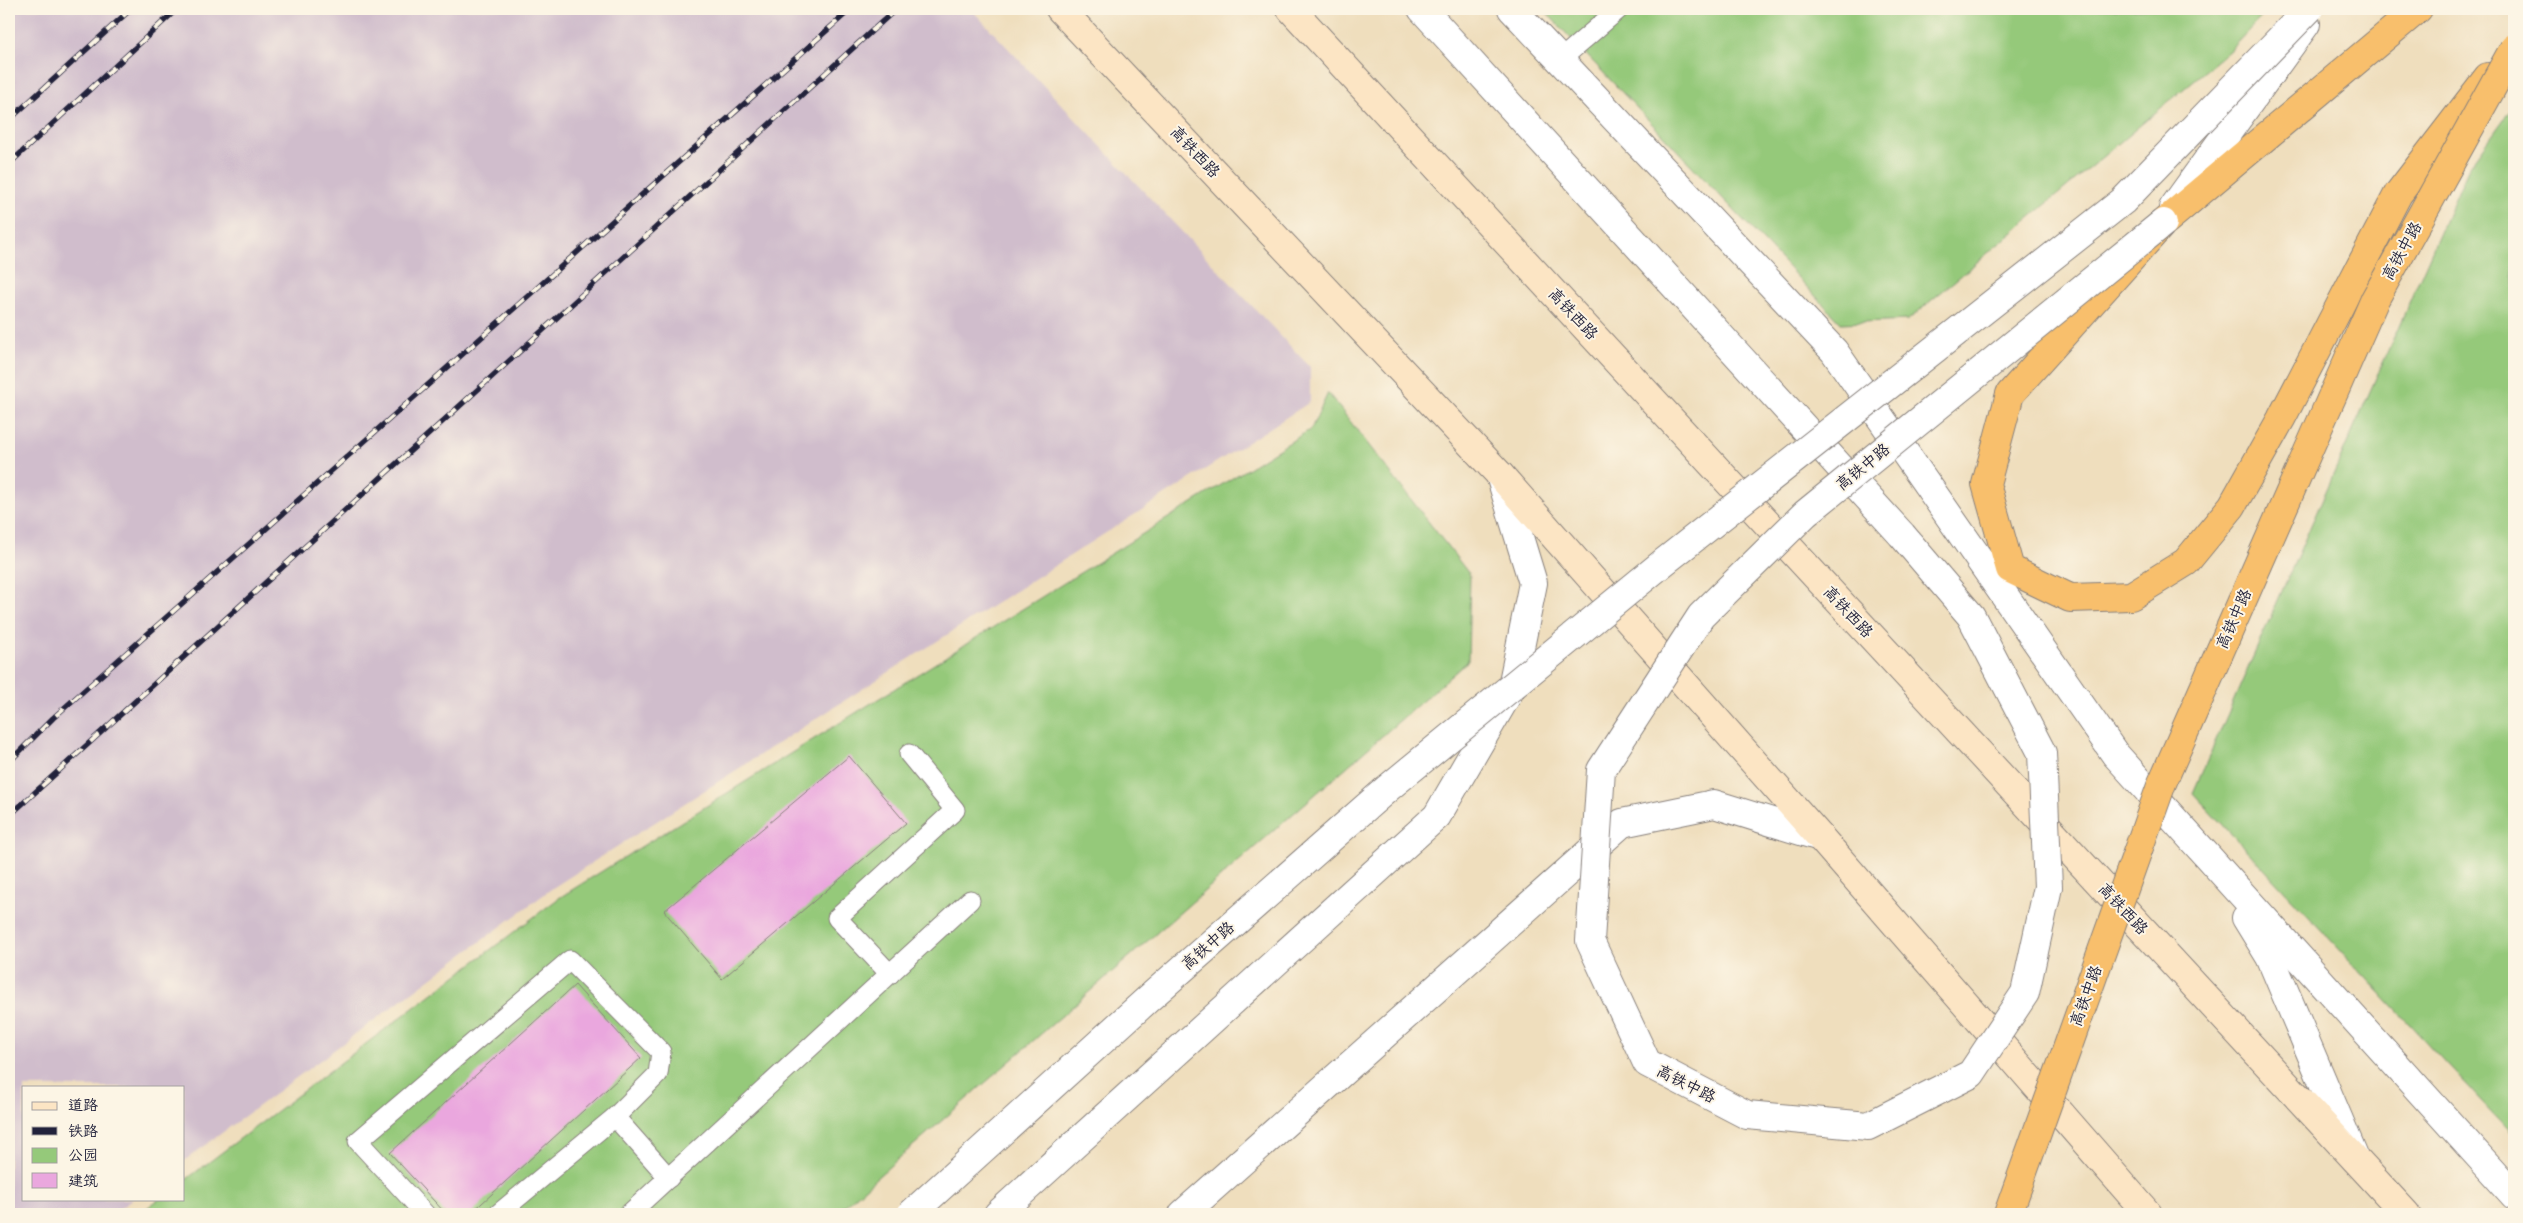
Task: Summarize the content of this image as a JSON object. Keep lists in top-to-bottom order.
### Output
{
  "streets": {
    "highway": ["高铁中路"],
    "main road": ["高铁西路"]
  },
  "legend": [
    "道路",
    "铁路",
    "公园",
    "建筑"
  ]
}
